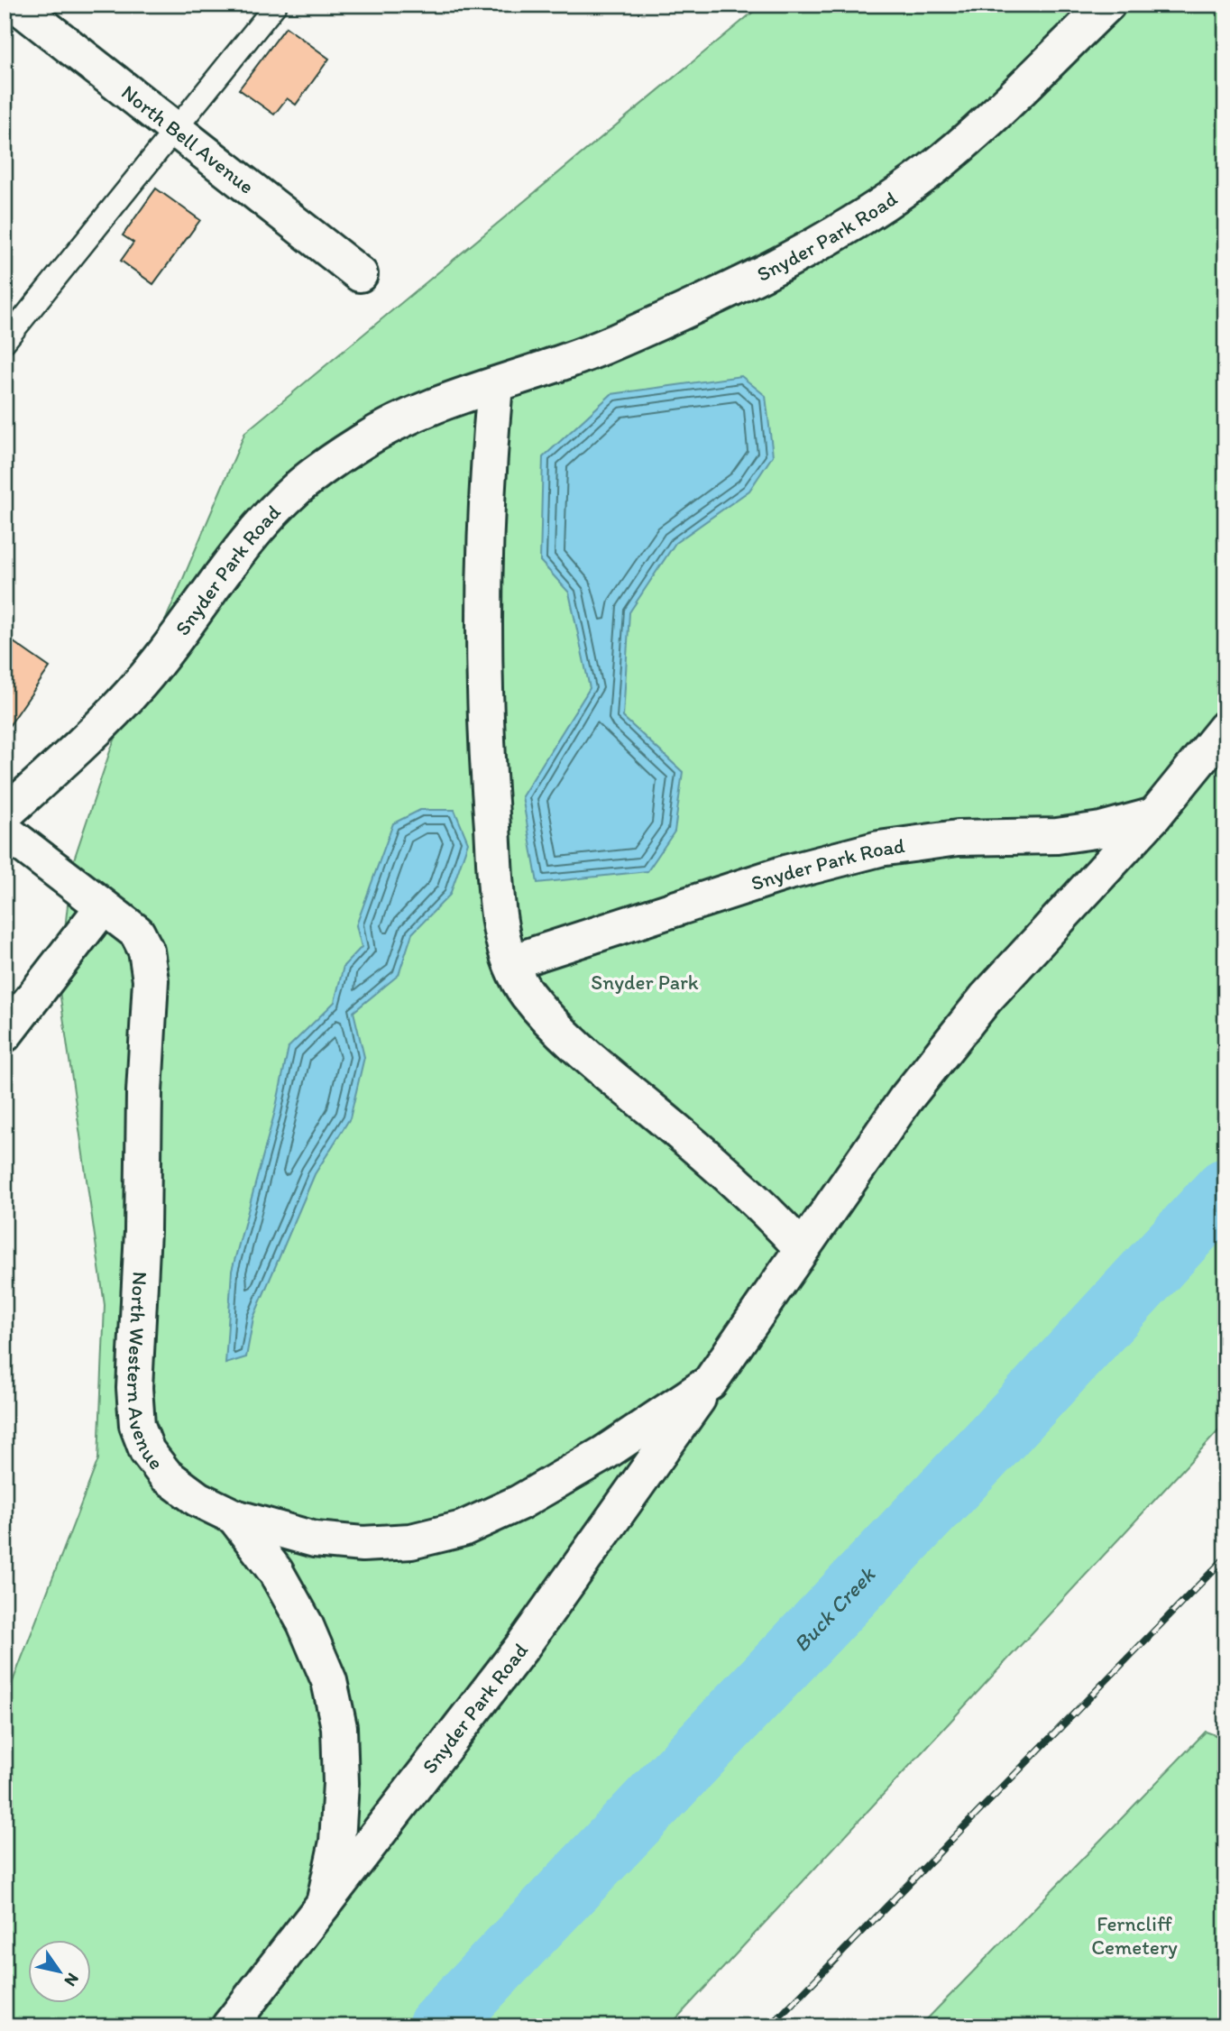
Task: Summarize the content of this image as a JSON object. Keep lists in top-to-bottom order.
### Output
{
  "streets": {
    "street": ["North Bell Avenue", "Snyder Park Road", "North Western Avenue"]
  },
  "crossings": [
    ["Snyder Park Road", "North Western Avenue"]
  ],
  "water": ["Buck Creek"],
  "parks": ["Snyder Park", "Ferncliff Cemetery"],
  "north": "bottom right"
}
